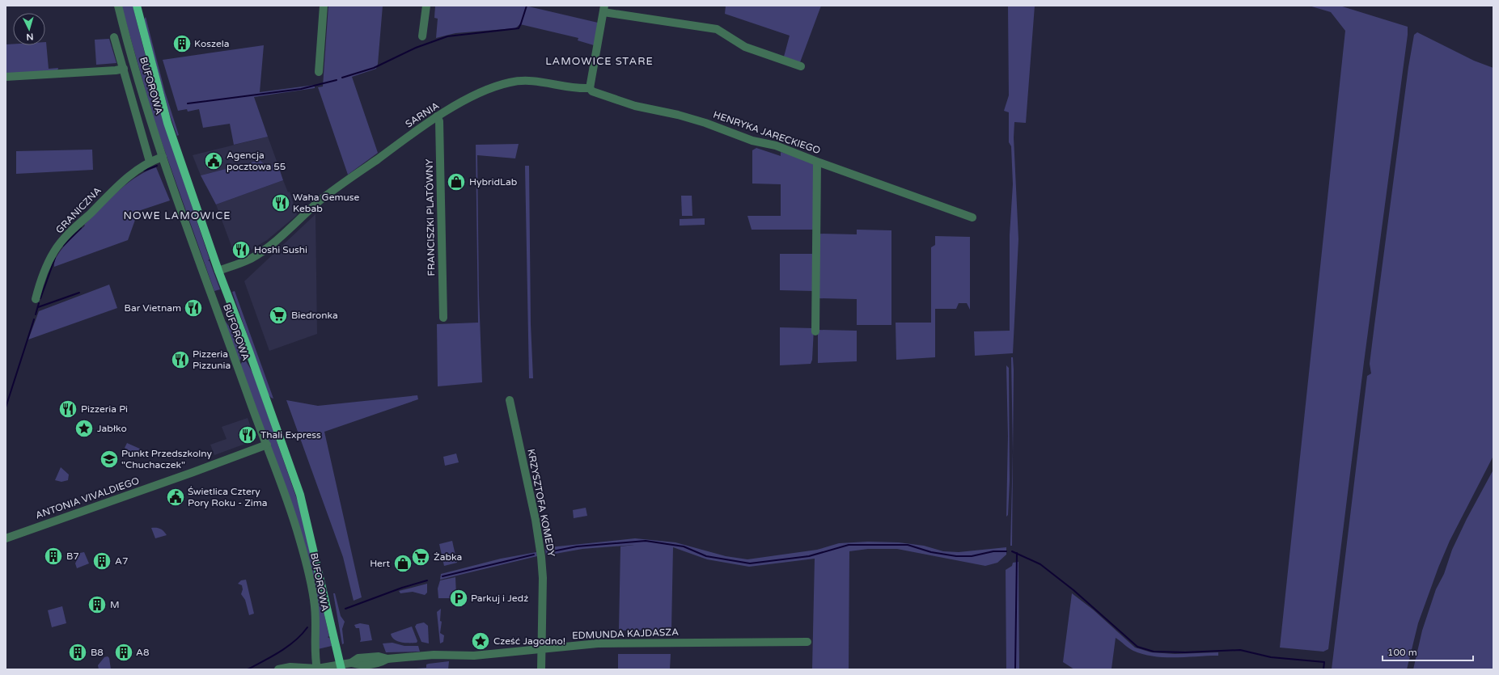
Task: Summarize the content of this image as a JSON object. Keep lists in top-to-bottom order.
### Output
{
  "streets": {
    "main road": ["BUFOROWA"],
    "street": [
      "SARNIA",
      "HENRYKA JARECKIEGO",
      "GRANICZNA",
      "FRANCISZKI PLATÓWNY",
      "ANTONIA VIVALDIEGO",
      "KRZYSZTOFA KOMEDY",
      "EDMUNDA KAJDASZA"
    ]
  },
  "crossings": [
    ["BUFOROWA", "SARNIA"],
    ["BUFOROWA", "GRANICZNA"],
    ["BUFOROWA", "ANTONIA VIVALDIEGO"],
    ["BUFOROWA", "EDMUNDA KAJDASZA"],
    ["SARNIA", "HENRYKA JARECKIEGO"],
    ["SARNIA", "FRANCISZKI PLATÓWNY"],
    ["KRZYSZTOFA KOMEDY", "EDMUNDA KAJDASZA"]
  ],
  "districts": ["LAMOWICE STARE", "NOWE LAMOWICE"],
  "places": {
    "building": [
      "Koszela",
      "B7",
      "A7",
      "M",
      "B8",
      "A8"
    ],
    "public building": ["Agencja pocztowa 55", "Świetlica Cztery Pory Roku - Zima"],
    "shop": ["HybridLab", "Hert"],
    "restaurant": [
      "Waha Gemuse Kebab",
      "Hoshi Sushi",
      "Bar Vietnam",
      "Pizzeria Pizzunia",
      "Pizzeria Pi",
      "Thali Express"
    ],
    "supermarket": ["Biedronka", "Żabka"],
    "place": ["Jabłko", "Cześć Jagodno!"],
    "school or university": ["Punkt Przedszkolny \"Chuchaczek\""],
    "parking": ["Parkuj i Jedź"]
  },
  "scale_bar": "100 m",
  "north": "bottom"
}
